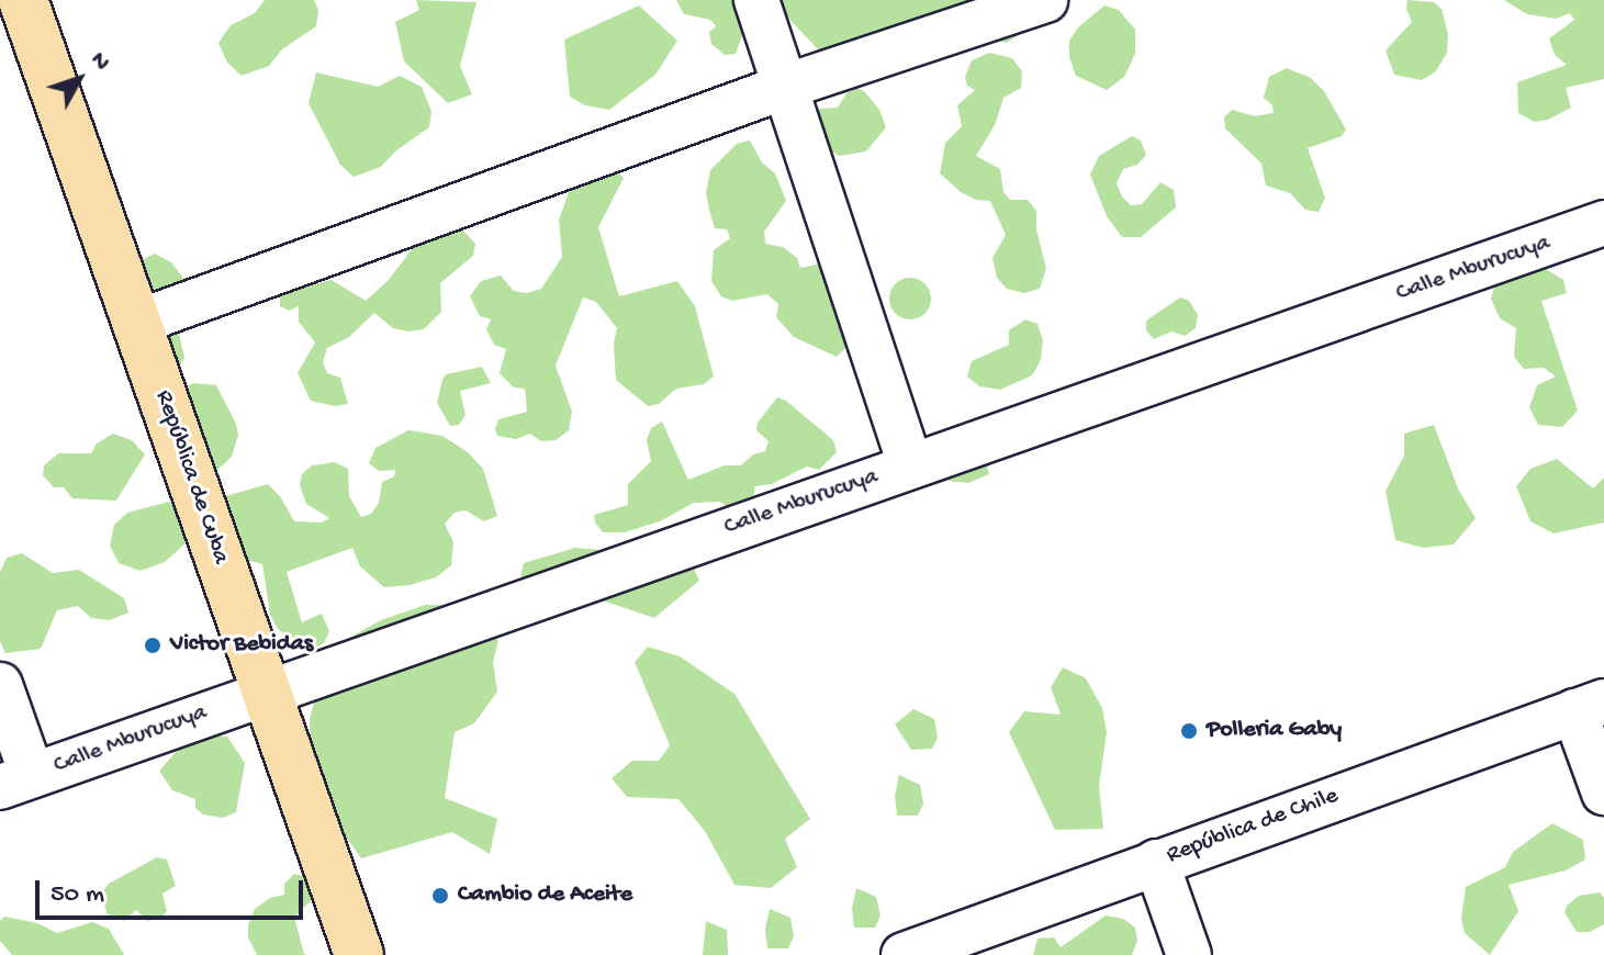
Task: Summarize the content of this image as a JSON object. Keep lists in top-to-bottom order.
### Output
{
  "streets": {
    "main road": ["República de Cuba"],
    "street": ["Calle Mburucuya", "República de Chile"]
  },
  "crossings": [
    ["Calle Mburucuya", "República de Cuba"]
  ],
  "places": ["Victor Bebidas", "Polleria Gaby", "Cambio de Aceite"],
  "scale_bar": "50 m",
  "north": "top right"
}
